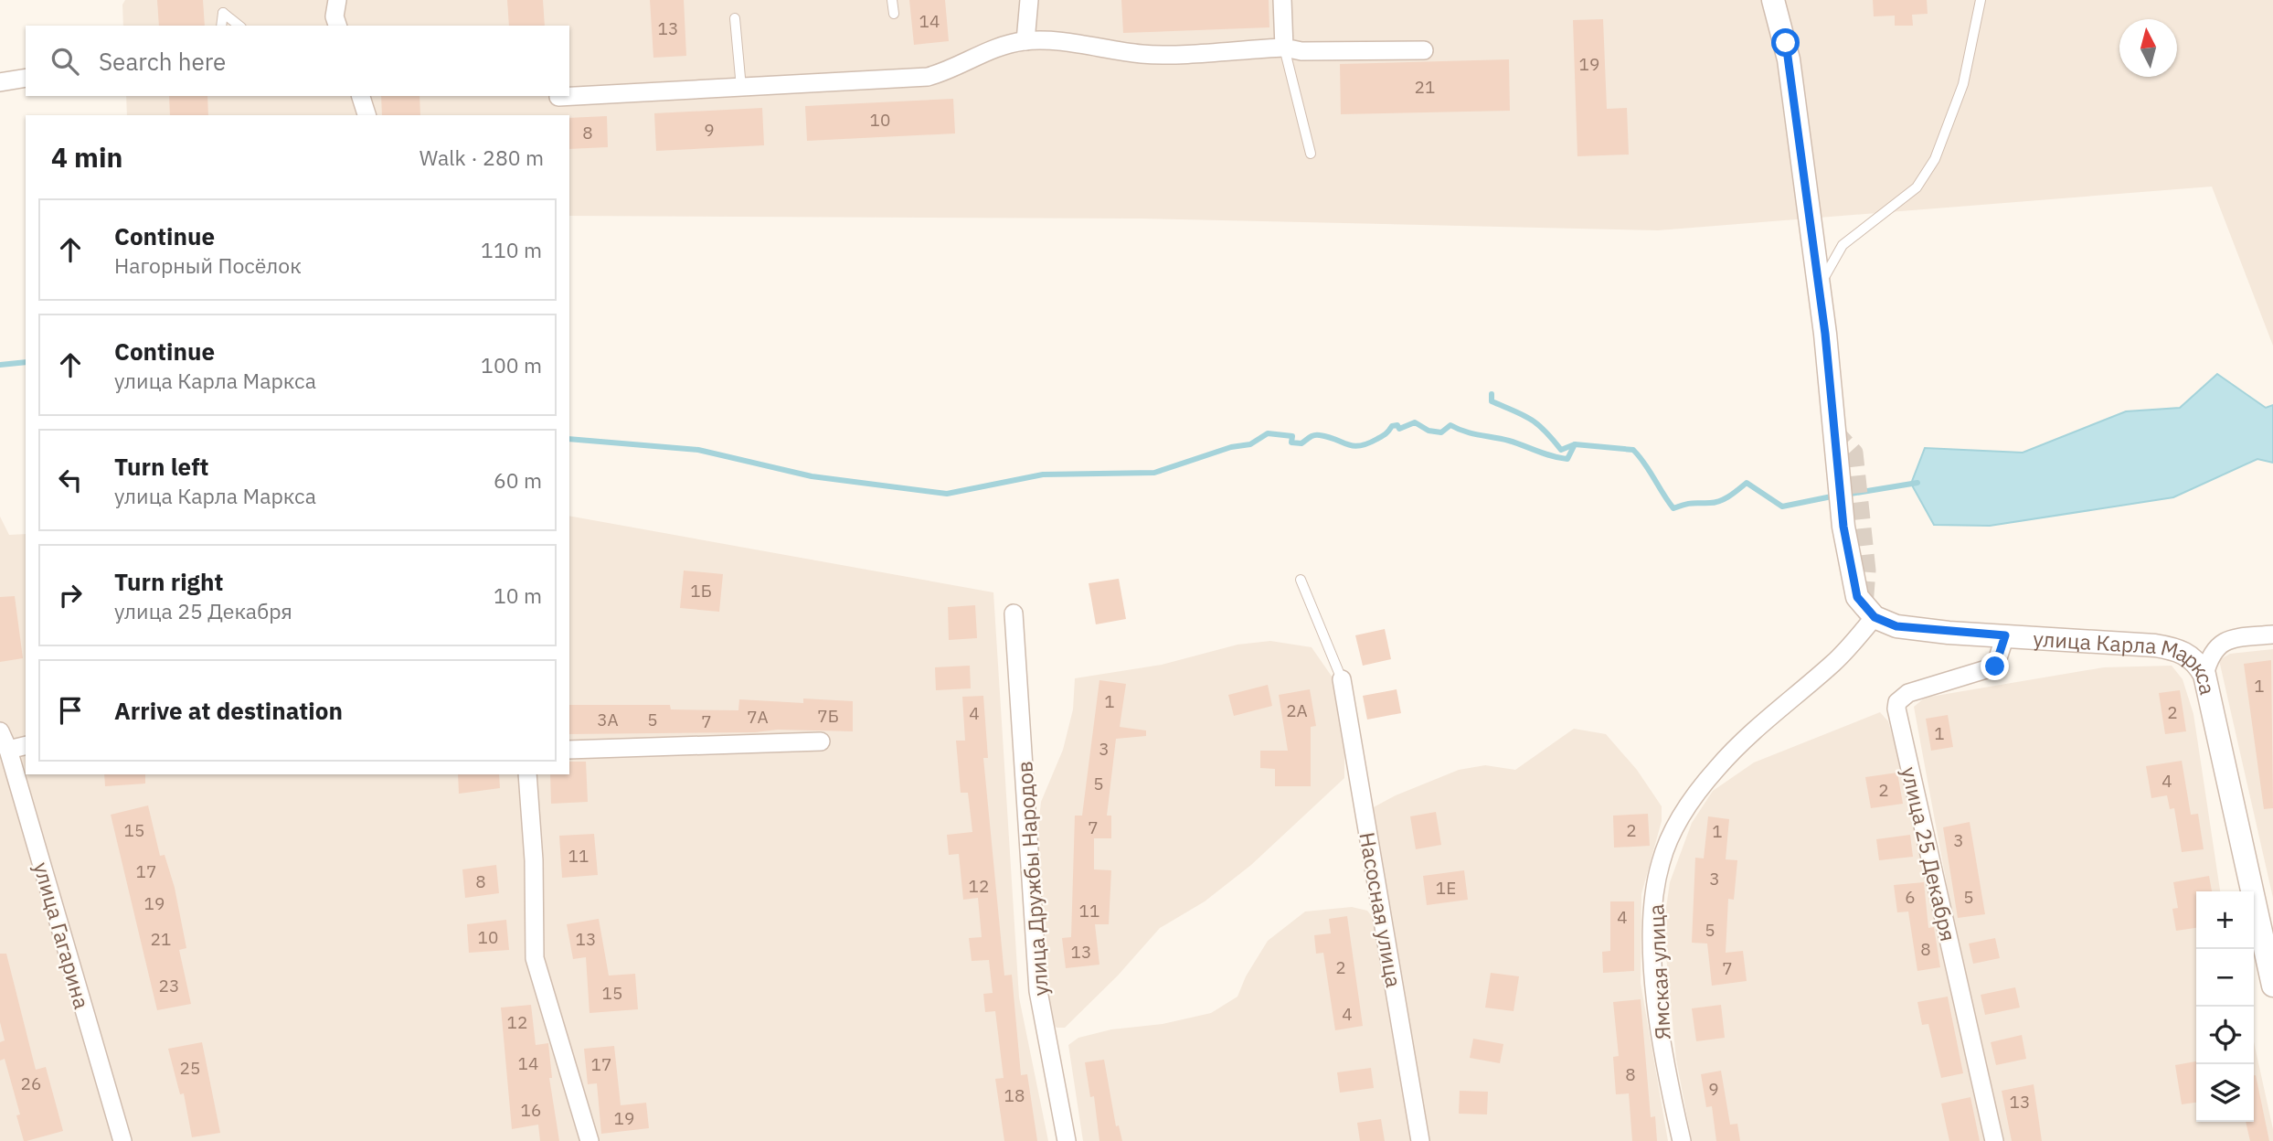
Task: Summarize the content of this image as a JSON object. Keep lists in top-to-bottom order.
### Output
{
  "streets": {
    "street": [
      "улица Карла Маркса",
      "улица 25 Декабря",
      "улица Дружбы Народов",
      "Насосная улица",
      "улица Гагарина",
      "Ямская улица"
    ]
  },
  "crossings": [
    ["улица Карла Маркса", "улица 25 Декабря"],
    ["улица Карла Маркса", "Ямская улица"]
  ],
  "house_numbers": [
    "14",
    "13",
    "19",
    "21",
    "10",
    "9",
    "8",
    "1Б",
    "1",
    "1",
    "2А",
    "2",
    "4",
    "7Б",
    "7А",
    "3А",
    "5",
    "7",
    "1",
    "3",
    "4",
    "5",
    "2",
    "7",
    "15",
    "2",
    "1",
    "3",
    "11",
    "17",
    "3",
    "8",
    "12",
    "1Е",
    "6",
    "5",
    "19",
    "11",
    "4",
    "5",
    "10",
    "21",
    "13",
    "8",
    "13",
    "2",
    "7",
    "23",
    "15",
    "4",
    "12",
    "14",
    "17",
    "25",
    "8",
    "26",
    "9",
    "18",
    "13",
    "16",
    "19"
  ],
  "north": "top",
  "page": {
    "search": "Search here",
    "heading": ["4 min", "Walk · 280 m"],
    "list": [
      ["Continue", "Нагорный Посёлок", "110 m"],
      ["Continue", "улица Карла Маркса", "100 m"],
      ["Turn left", "улица Карла Маркса", "60 m"],
      ["Turn right", "улица 25 Декабря", "10 m"],
      "Arrive at destination"
    ],
    "map_buttons": ["+", "−"]
  }
}
